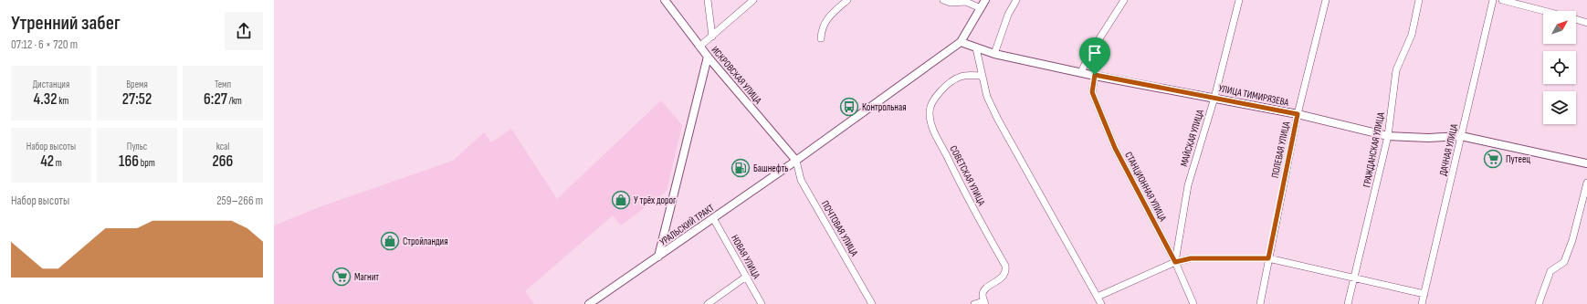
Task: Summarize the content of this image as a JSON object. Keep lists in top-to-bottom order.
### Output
{
  "streets": {
    "main road": ["ИСКРОВСКАЯ УЛИЦА", "УЛИЦА ТИМИРЯЗЕВА", "УРАЛЬСКИЙ ТРАКТ"],
    "street": [
      "МАЙСКАЯ УЛИЦА",
      "ПОЛЕВАЯ УЛИЦА",
      "ГРАЖДАНСКАЯ УЛИЦА",
      "ДАЧНАЯ УЛИЦА",
      "СОВЕТСКАЯ УЛИЦА",
      "СТАНЦИОННАЯ УЛИЦА",
      "ПОЧТОВАЯ УЛИЦА",
      "НОВАЯ УЛИЦА"
    ]
  },
  "crossings": [
    ["ИСКРОВСКАЯ УЛИЦА", "УРАЛЬСКИЙ ТРАКТ"],
    ["ИСКРОВСКАЯ УЛИЦА", "ПОЧТОВАЯ УЛИЦА"],
    ["УЛИЦА ТИМИРЯЗЕВА", "МАЙСКАЯ УЛИЦА"],
    ["УЛИЦА ТИМИРЯЗЕВА", "ПОЛЕВАЯ УЛИЦА"],
    ["УЛИЦА ТИМИРЯЗЕВА", "ГРАЖДАНСКАЯ УЛИЦА"],
    ["УЛИЦА ТИМИРЯЗЕВА", "ДАЧНАЯ УЛИЦА"],
    ["УЛИЦА ТИМИРЯЗЕВА", "СТАНЦИОННАЯ УЛИЦА"],
    ["УЛИЦА ТИМИРЯЗЕВА", "УРАЛЬСКИЙ ТРАКТ"],
    ["МАЙСКАЯ УЛИЦА", "СТАНЦИОННАЯ УЛИЦА"],
    ["УРАЛЬСКИЙ ТРАКТ", "ПОЧТОВАЯ УЛИЦА"],
    ["УРАЛЬСКИЙ ТРАКТ", "НОВАЯ УЛИЦА"]
  ],
  "places": {
    "bus stop": ["Контрольная"],
    "supermarket": ["Путеец", "Магнит"],
    "fuel station": ["Башнефть"],
    "shop": ["У трёх дорог", "Стройландия"]
  },
  "north": "top right",
  "page": {
    "heading": ["Утренний забег", "07:12 · 6 × 720 m"],
    "stats": [
      ["Дистанция", "4.32 km"],
      ["Время", "27:52"],
      ["Темп", "6:27 /km"],
      ["Набор высоты", "42 m"],
      ["Пульс", "166 bpm"],
      ["kcal", "266"]
    ],
    "chart": ["Набор высоты", "259–266 m"]
  }
}
